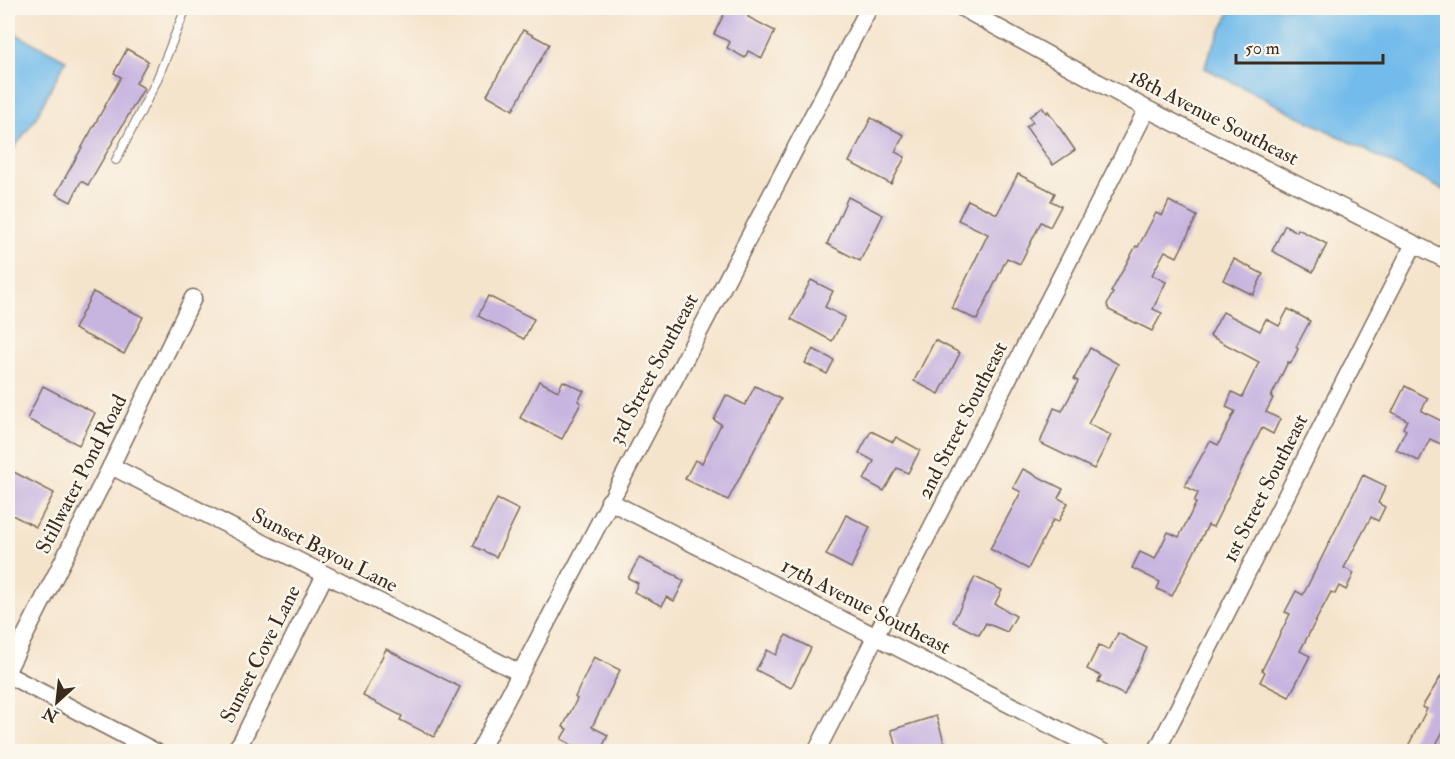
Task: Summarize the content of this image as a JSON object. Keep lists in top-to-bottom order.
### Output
{
  "streets": {
    "street": [
      "18th Avenue Southeast",
      "3rd Street Southeast",
      "2nd Street Southeast",
      "Stillwater Pond Road",
      "1st Street Southeast",
      "Sunset Bayou Lane",
      "17th Avenue Southeast",
      "Sunset Cove Lane"
    ]
  },
  "crossings": [
    ["18th Avenue Southeast", "2nd Street Southeast"],
    ["18th Avenue Southeast", "1st Street Southeast"],
    ["3rd Street Southeast", "Sunset Bayou Lane"],
    ["3rd Street Southeast", "17th Avenue Southeast"],
    ["2nd Street Southeast", "17th Avenue Southeast"],
    ["Stillwater Pond Road", "Sunset Bayou Lane"],
    ["Sunset Bayou Lane", "Sunset Cove Lane"]
  ],
  "scale_bar": "50 m",
  "north": "bottom left"
}
